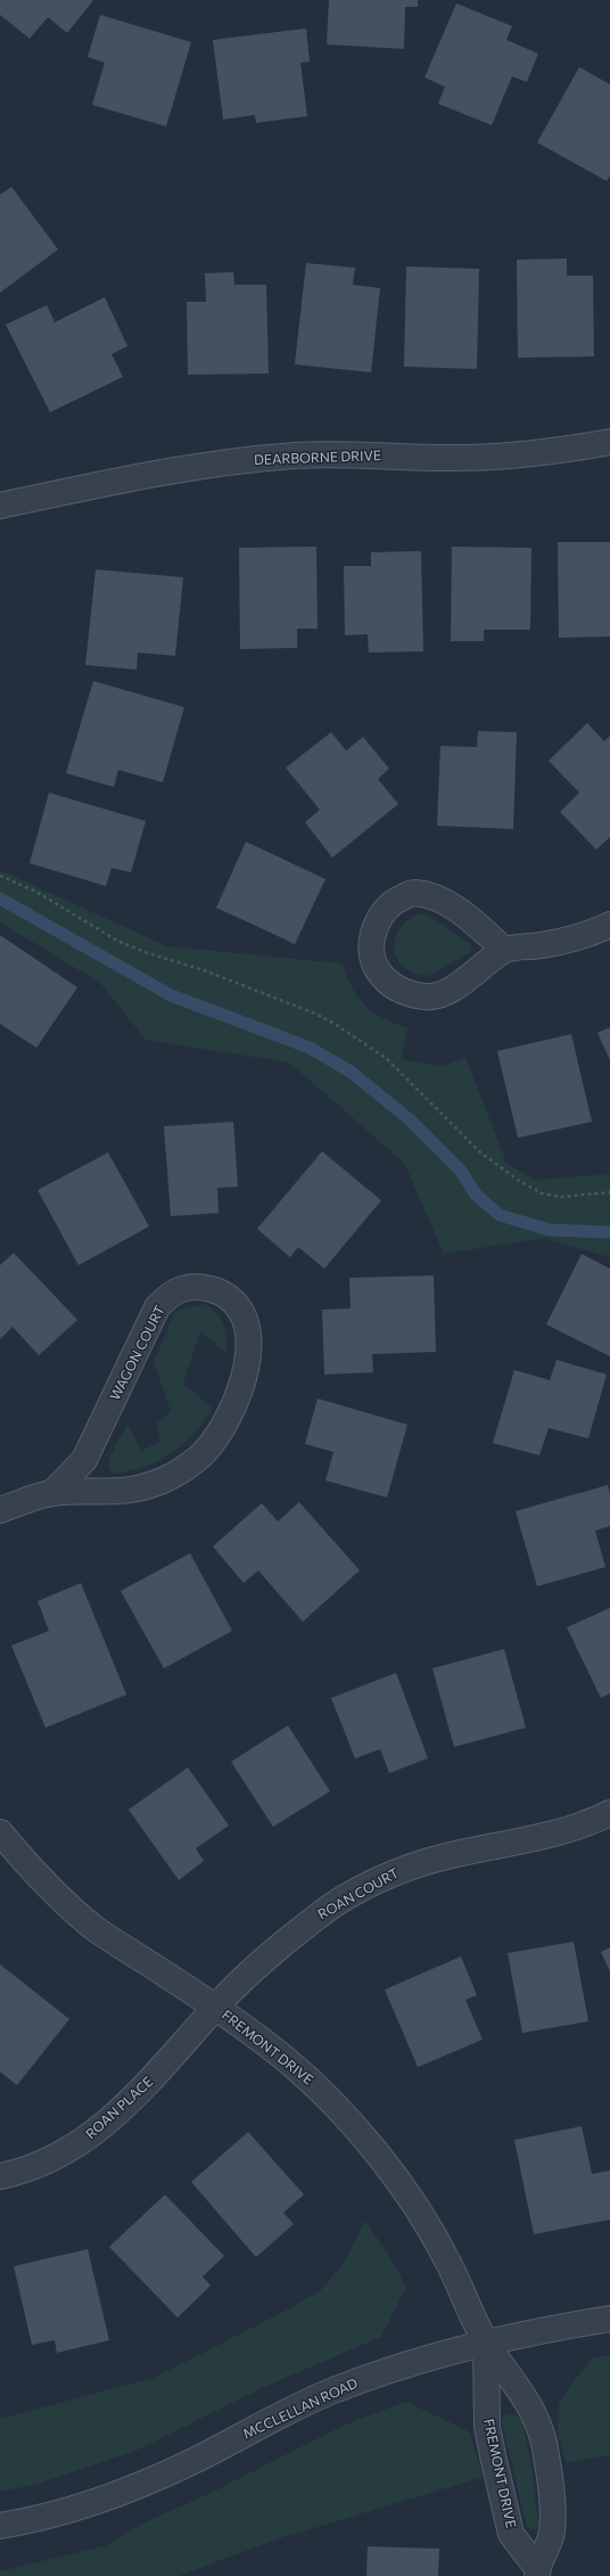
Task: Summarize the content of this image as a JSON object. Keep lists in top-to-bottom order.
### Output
{
  "streets": {
    "street": [
      "DEARBORNE DRIVE",
      "WAGON COURT",
      "ROAN COURT",
      "FREMONT DRIVE",
      "ROAN PLACE",
      "MCCLELLAN ROAD"
    ]
  },
  "crossings": [
    ["ROAN COURT", "FREMONT DRIVE"],
    ["ROAN COURT", "ROAN PLACE"],
    ["FREMONT DRIVE", "ROAN PLACE"],
    ["FREMONT DRIVE", "MCCLELLAN ROAD"]
  ]
}
